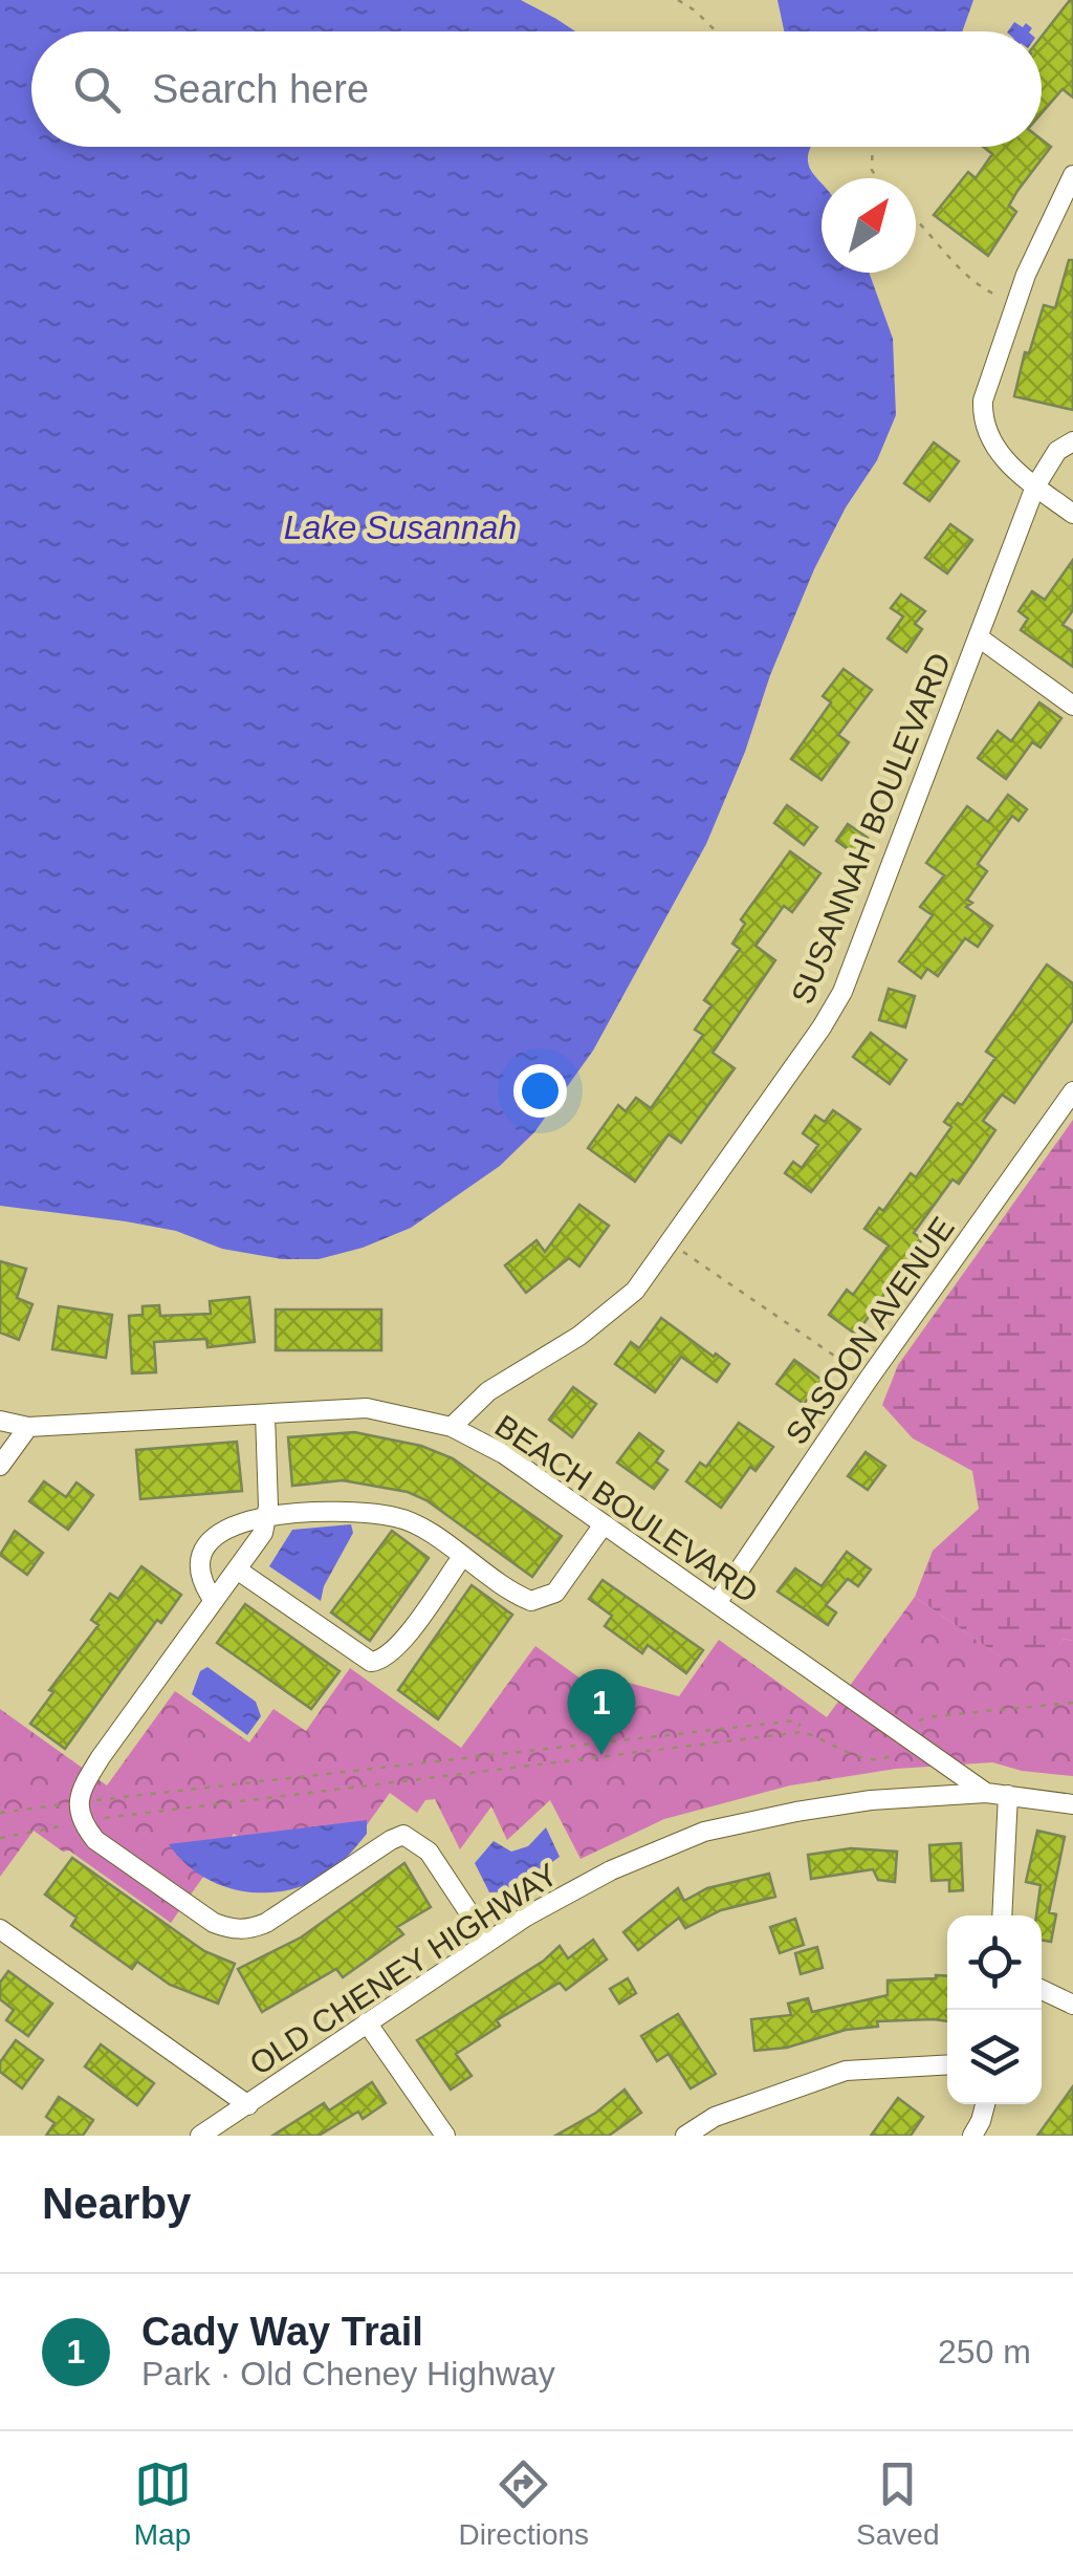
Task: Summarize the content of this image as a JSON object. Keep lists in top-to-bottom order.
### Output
{
  "streets": {
    "street": [
      "SUSANNAH BOULEVARD",
      "SASOON AVENUE",
      "BEACH BOULEVARD",
      "OLD CHENEY HIGHWAY"
    ]
  },
  "crossings": [
    ["SUSANNAH BOULEVARD", "BEACH BOULEVARD"],
    ["SASOON AVENUE", "BEACH BOULEVARD"],
    ["BEACH BOULEVARD", "OLD CHENEY HIGHWAY"]
  ],
  "water": ["Lake Susannah"],
  "north": "top right",
  "page": {
    "search": "Search here",
    "pins": "1",
    "heading": "Nearby",
    "list": [
      {
        "mark": "1",
        "name": "Cady Way Trail",
        "note": "Park · Old Cheney Highway",
        "value": "250 m"
      }
    ],
    "nav": ["Map", "Directions", "Saved"]
  }
}
